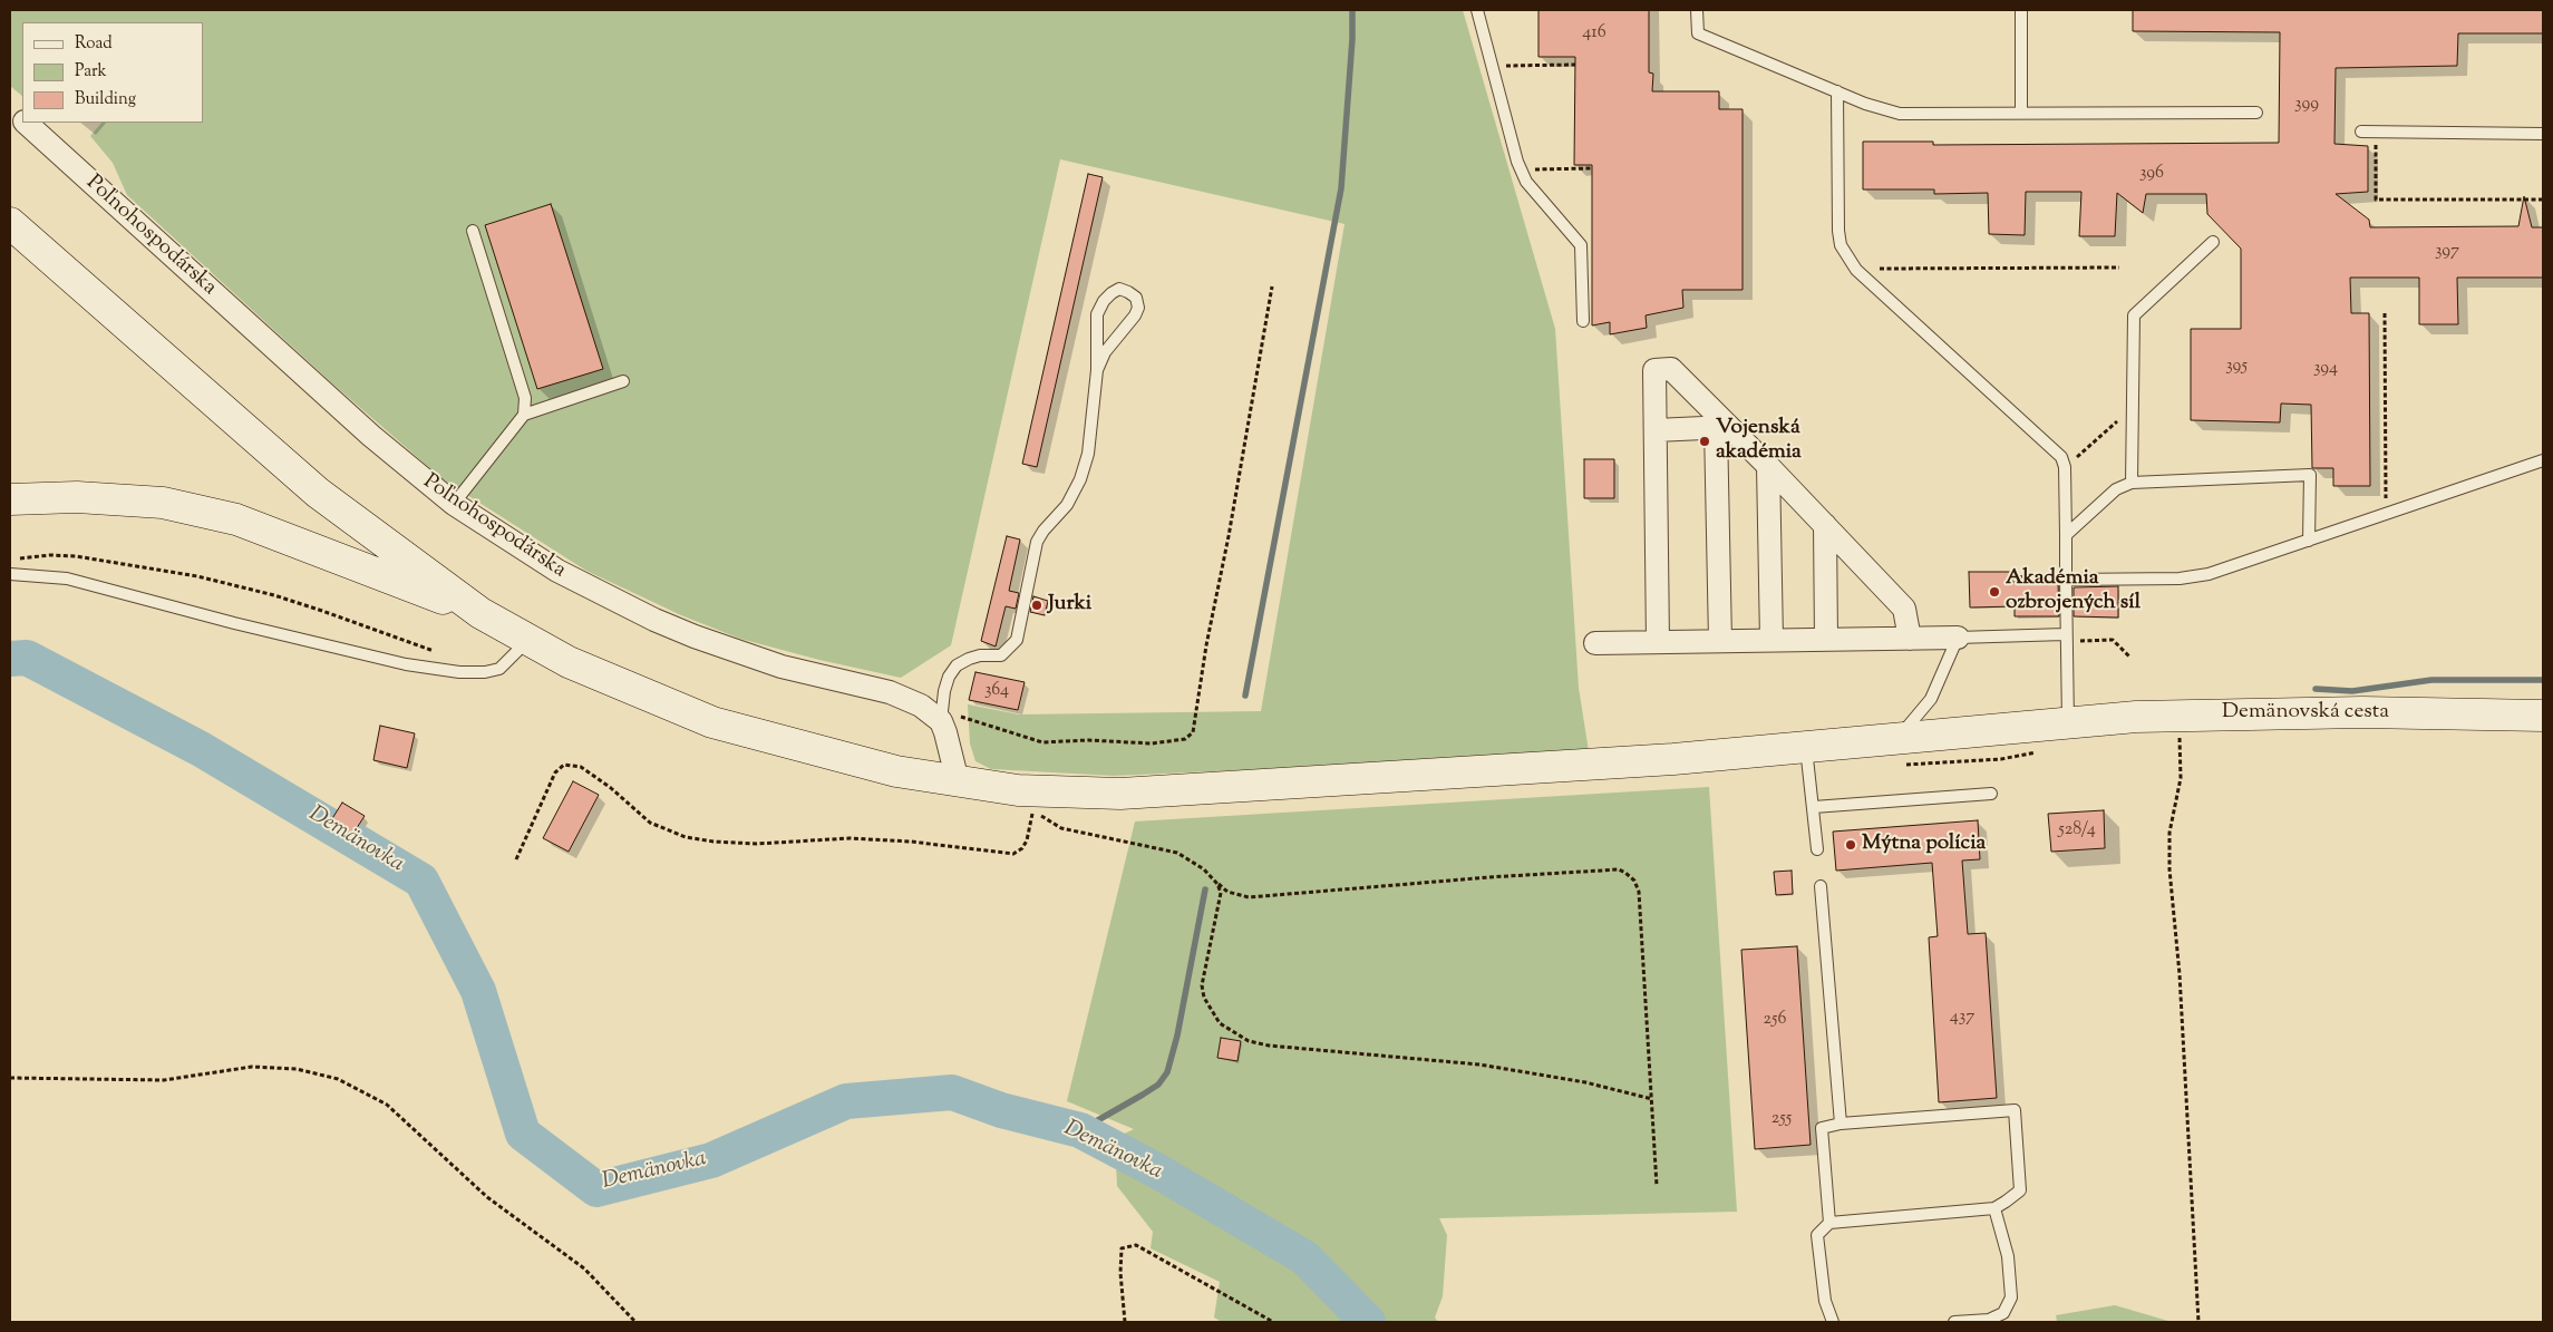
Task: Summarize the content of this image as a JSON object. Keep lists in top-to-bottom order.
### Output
{
  "streets": {
    "main road": ["Demänovská cesta"],
    "street": ["Poľnohospodárska"]
  },
  "water": ["Demänovka"],
  "places": [
    "Vojenská akadémia",
    "Akadémia ozbrojených síl",
    "Jurki",
    "Mýtna polícia"
  ],
  "house_numbers": [
    "416",
    "399",
    "396",
    "397",
    "395",
    "394",
    "364",
    "528/4",
    "437",
    "256",
    "255"
  ],
  "legend": ["Road", "Park", "Building"]
}
